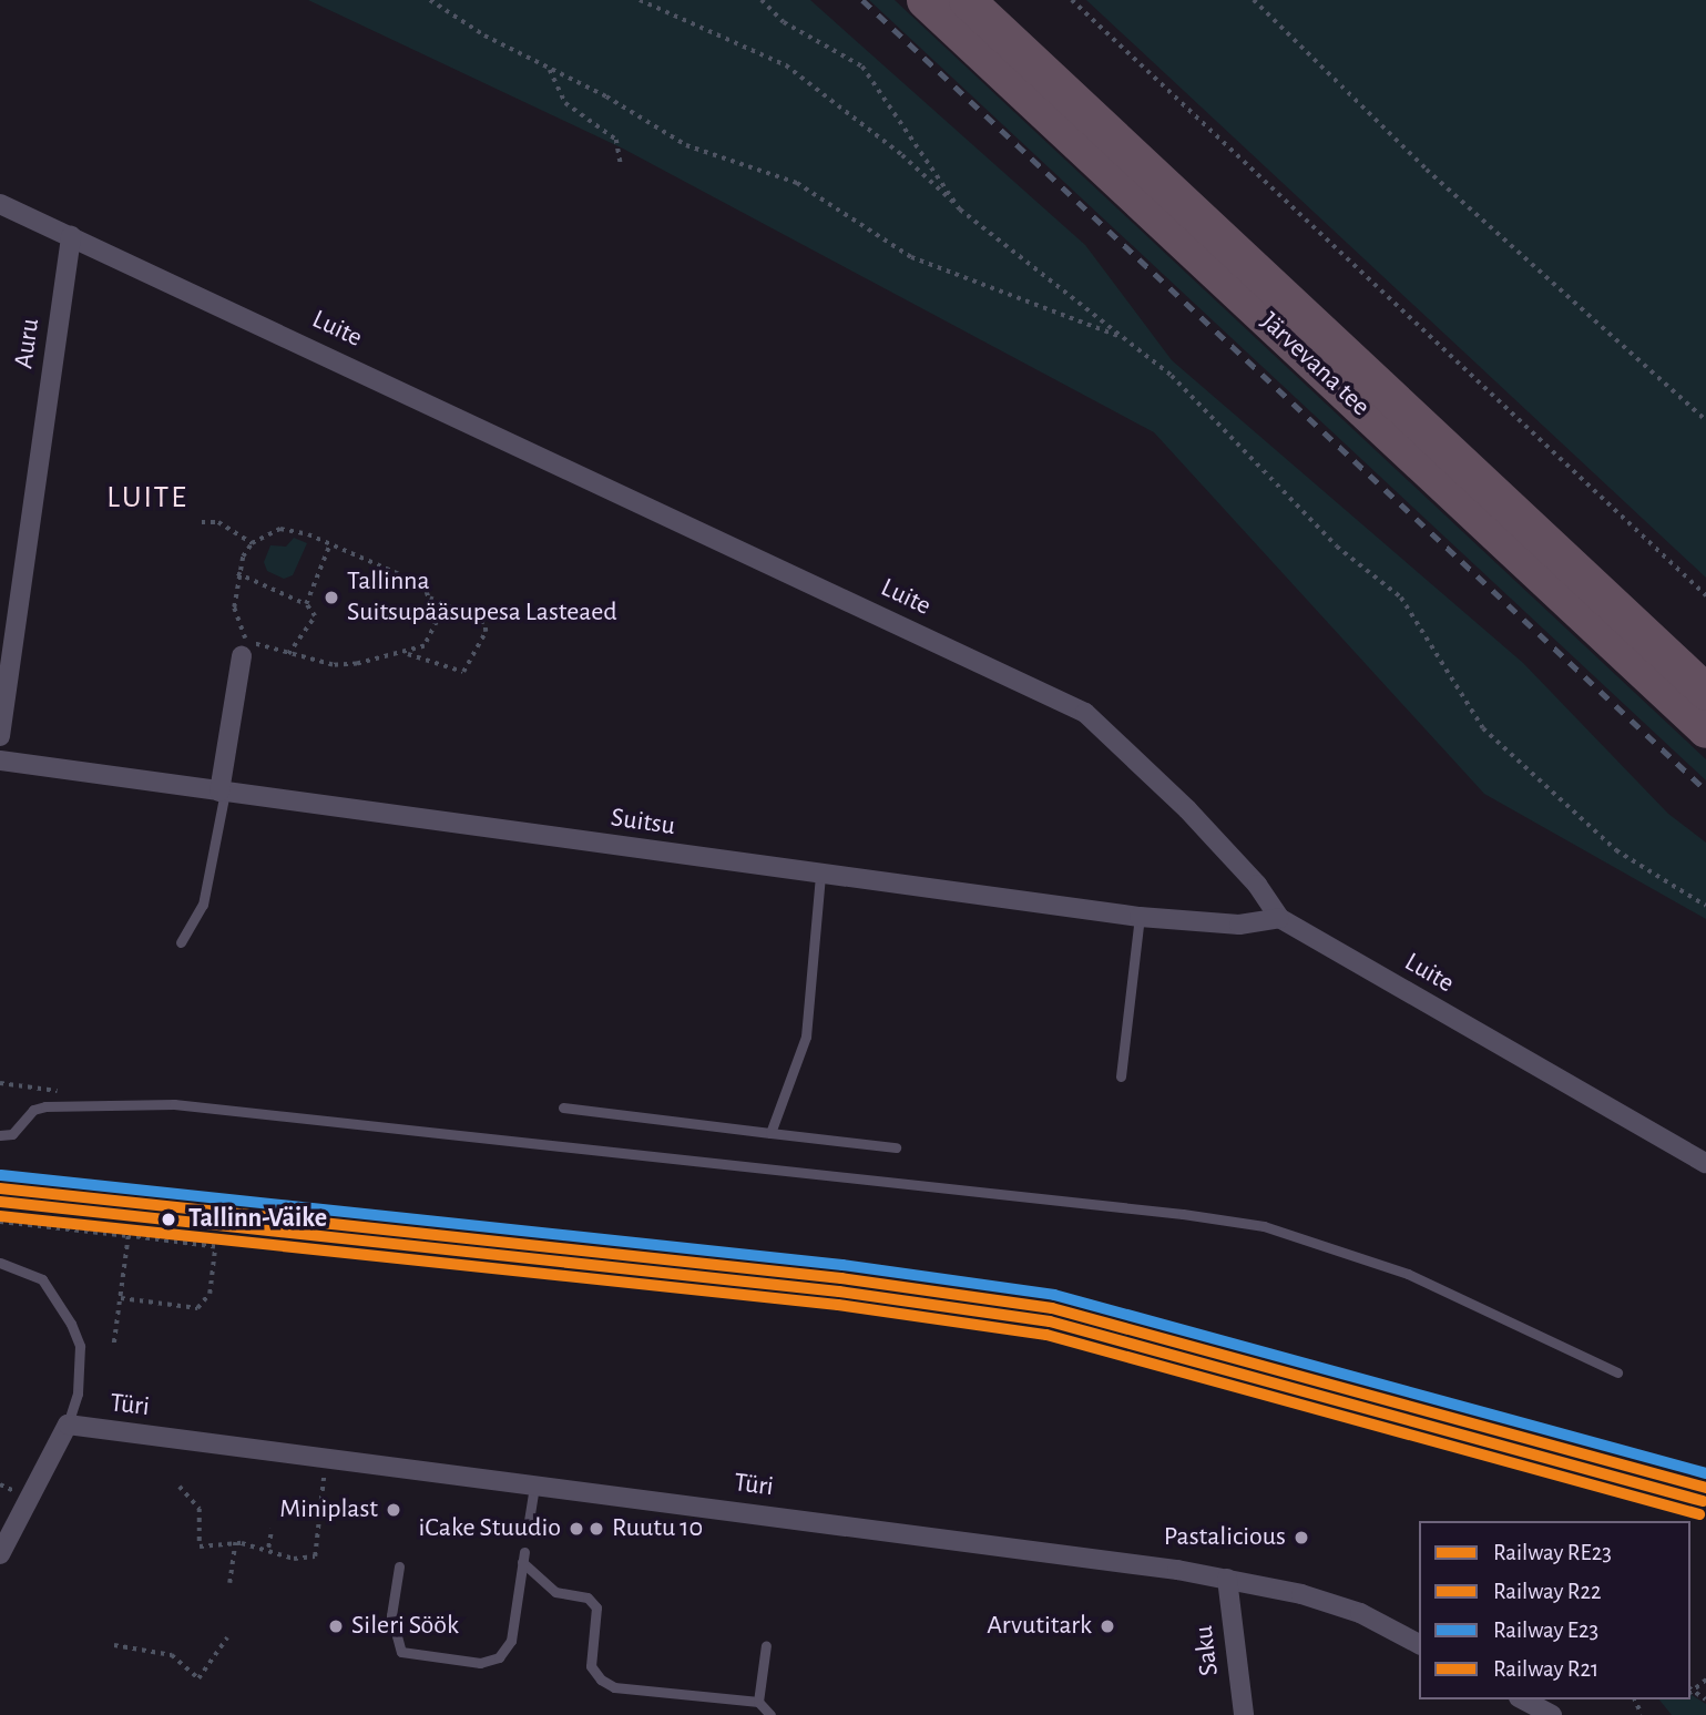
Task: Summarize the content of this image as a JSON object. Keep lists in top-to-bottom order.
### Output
{
  "streets": {
    "highway": ["Järvevana tee"],
    "street": [
      "Luite",
      "Auru",
      "Suitsu",
      "Türi",
      "Saku"
    ]
  },
  "crossings": [
    ["Luite", "Auru"],
    ["Luite", "Suitsu"],
    ["Türi", "Saku"]
  ],
  "districts": ["LUITE"],
  "places": [
    "Tallinna Suitsupääsupesa Lasteaed",
    "Tallinn-Väike",
    "Miniplast",
    "iCake Stuudio",
    "Ruutu 10",
    "Pastalicious",
    "Sileri Söök",
    "Arvutitark"
  ],
  "lines": [
    "rail line E23",
    "rail line RE23",
    "rail line R22",
    "rail line R21"
  ],
  "legend": [
    "Railway RE23",
    "Railway R22",
    "Railway E23",
    "Railway R21"
  ]
}
